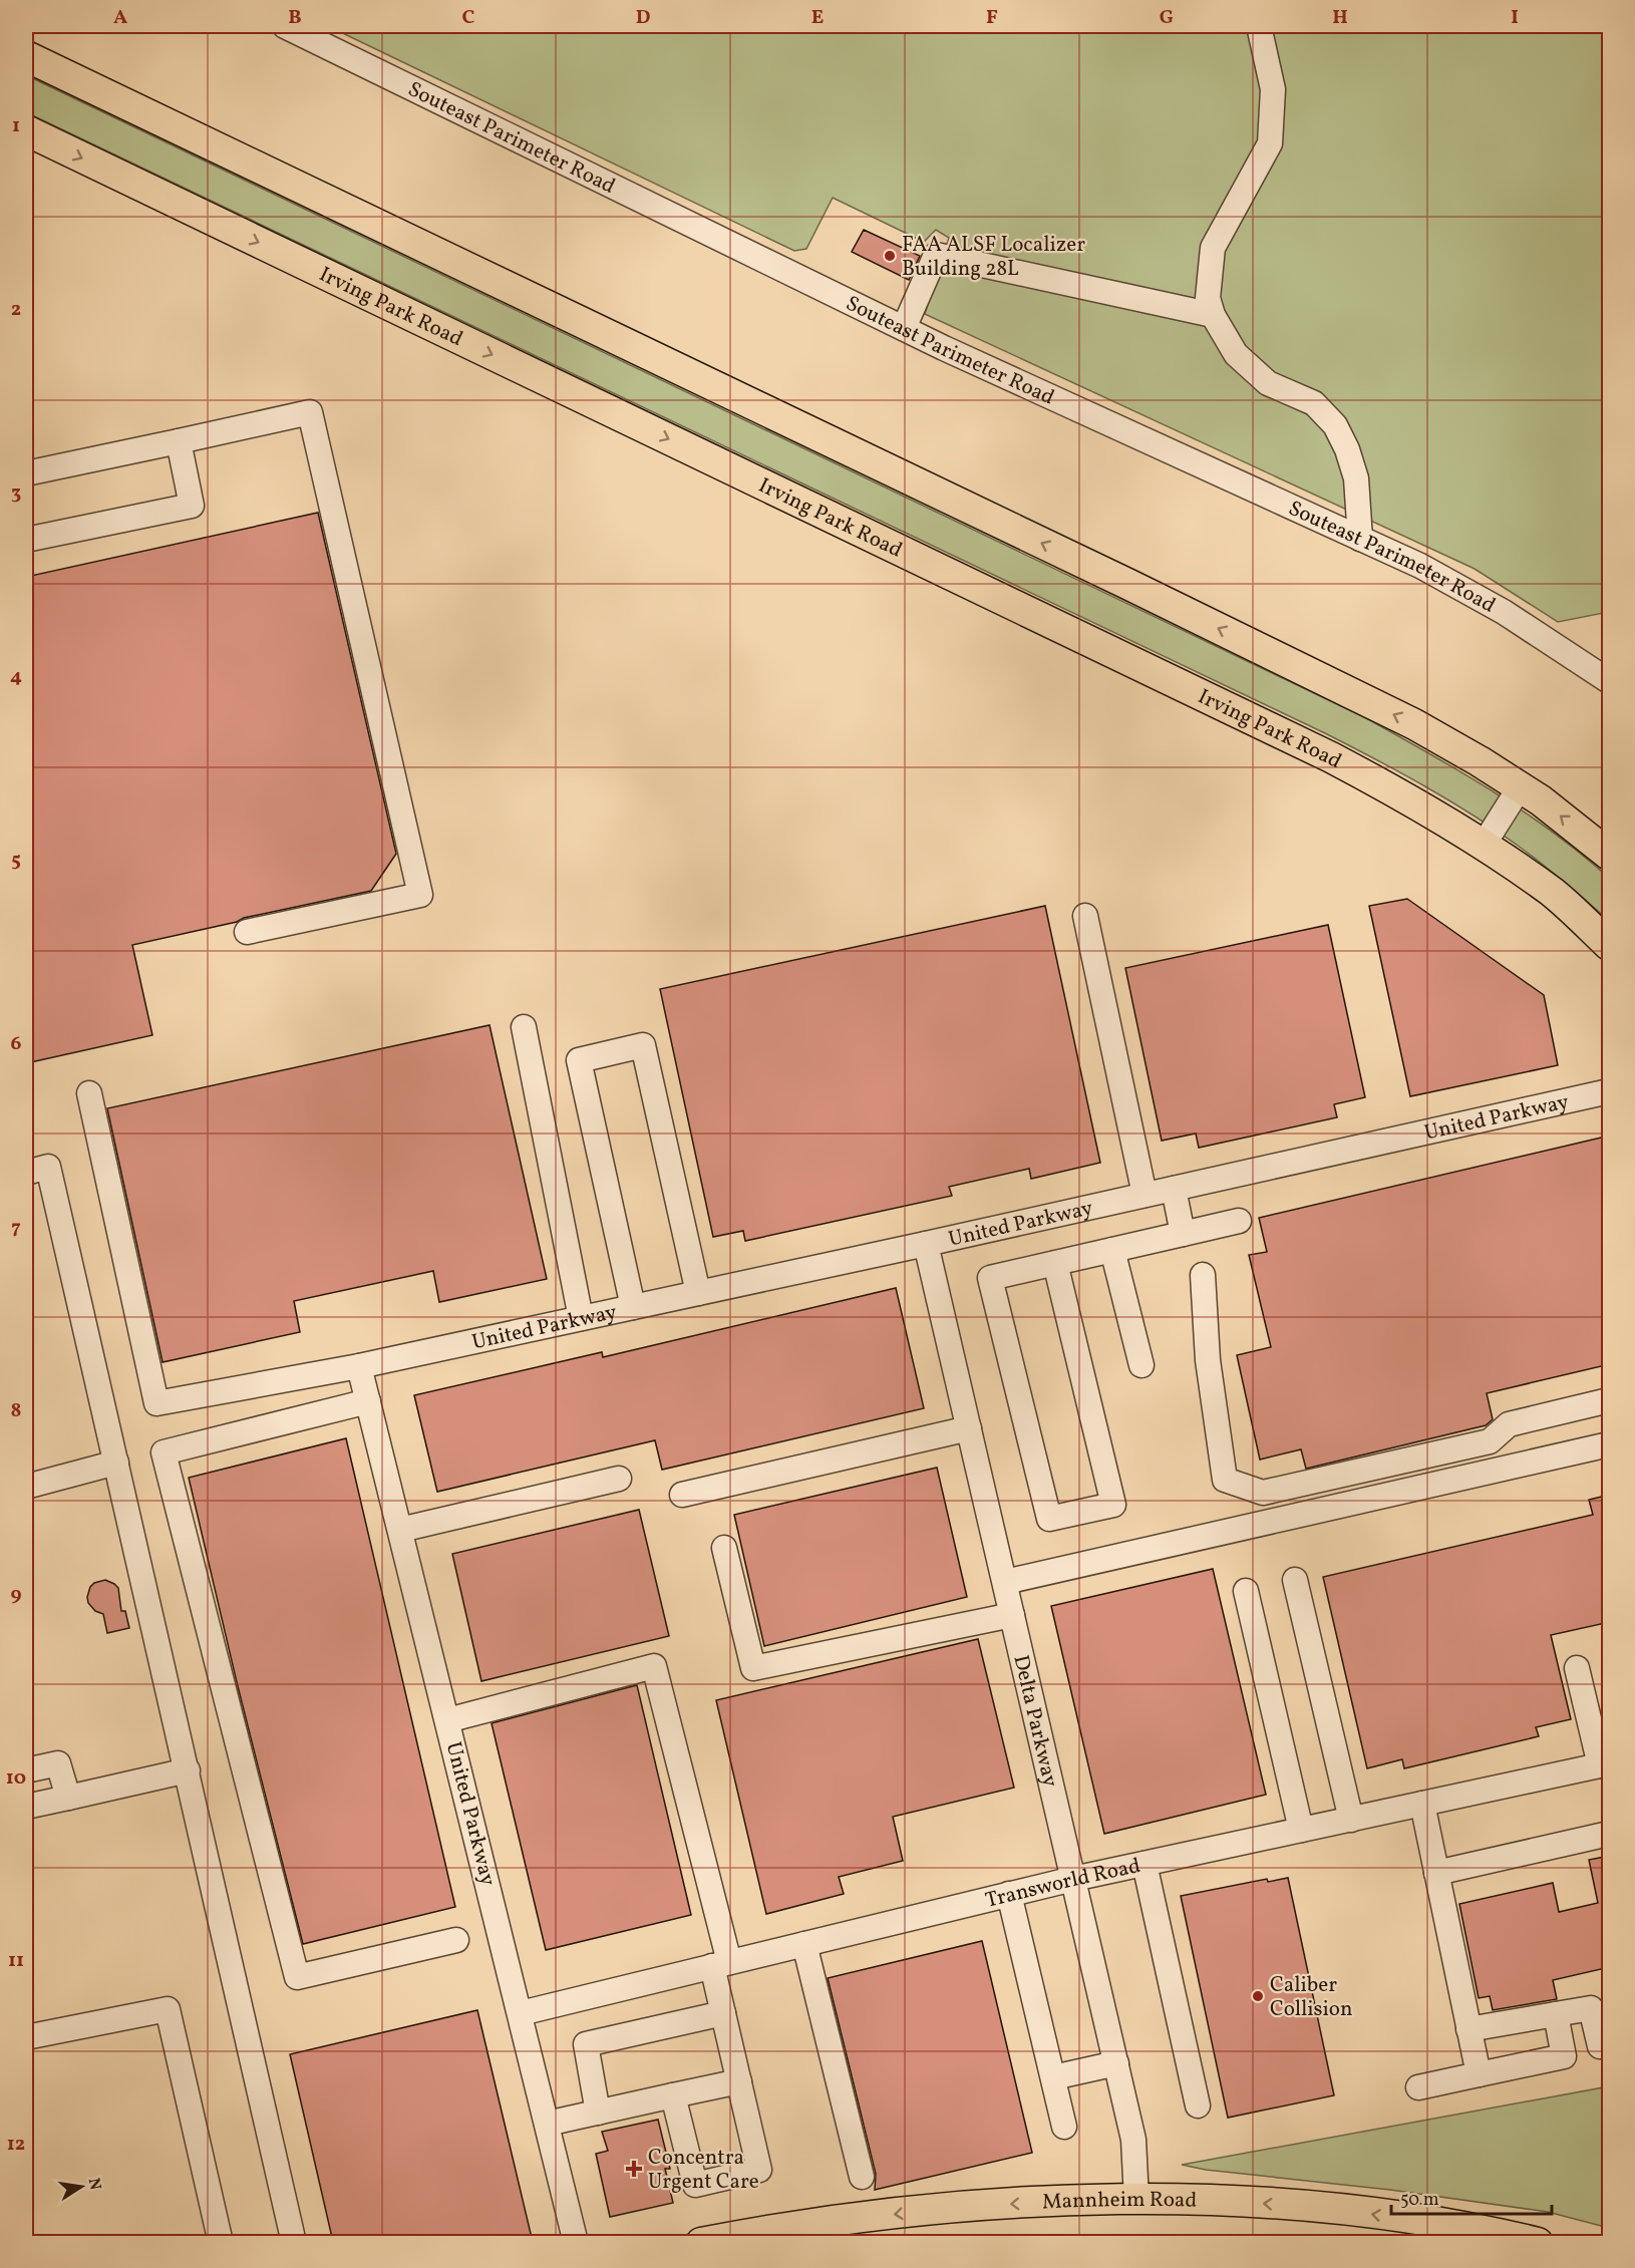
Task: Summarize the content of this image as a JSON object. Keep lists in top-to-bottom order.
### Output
{
  "streets": {
    "main road": ["Irving Park Road", "Mannheim Road"],
    "street": [
      "Souteast Parimeter Road",
      "United Parkway",
      "Delta Parkway",
      "Transworld Road"
    ]
  },
  "crossings": [
    ["United Parkway", "Delta Parkway"],
    ["United Parkway", "Transworld Road"],
    ["Delta Parkway", "Transworld Road"],
    ["Delta Parkway", "Mannheim Road"]
  ],
  "one_way": ["Mannheim Road"],
  "places": {
    "other": ["FAA ALSF Localizer Building 28L", "Caliber Collision"],
    "health": ["Concentra Urgent Care"]
  },
  "scale_bar": "50 m",
  "north": "right",
  "grid": {
    "columns": [
      "A",
      "B",
      "C",
      "D",
      "E",
      "F",
      "G",
      "H",
      "I"
    ],
    "rows": [
      "1",
      "2",
      "3",
      "4",
      "5",
      "6",
      "7",
      "8",
      "9",
      "10",
      "11",
      "12"
    ]
  }
}
